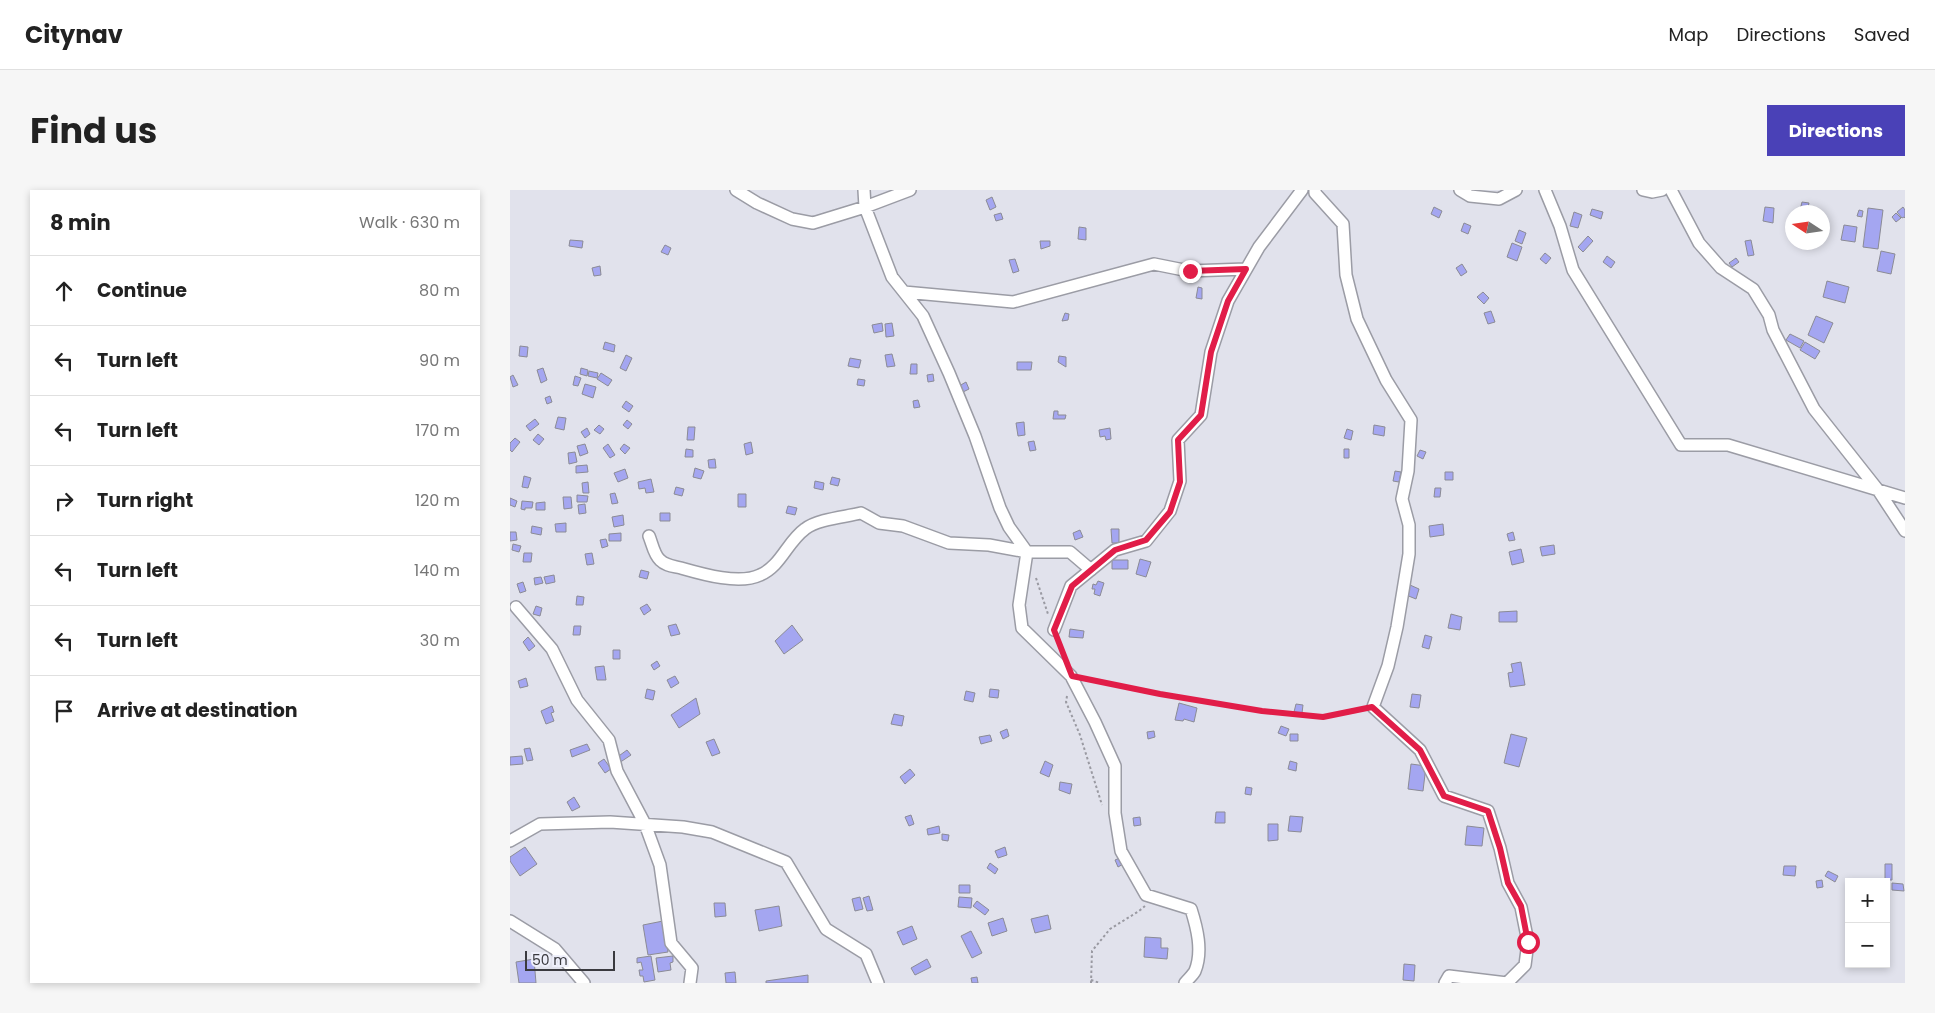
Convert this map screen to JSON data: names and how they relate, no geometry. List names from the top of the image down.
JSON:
{
  "scale_bar": "50 m",
  "north": "left",
  "page": {
    "header": "Citynav",
    "nav": ["Map", "Directions", "Saved"],
    "title": "Find us",
    "buttons": "Directions",
    "heading": ["8 min", "Walk · 630 m"],
    "list": [
      ["Continue", "80 m"],
      ["Turn left", "90 m"],
      ["Turn left", "170 m"],
      ["Turn right", "120 m"],
      ["Turn left", "140 m"],
      ["Turn left", "30 m"],
      "Arrive at destination"
    ],
    "map_buttons": ["+", "−"],
    "scale": "50 m"
  }
}
